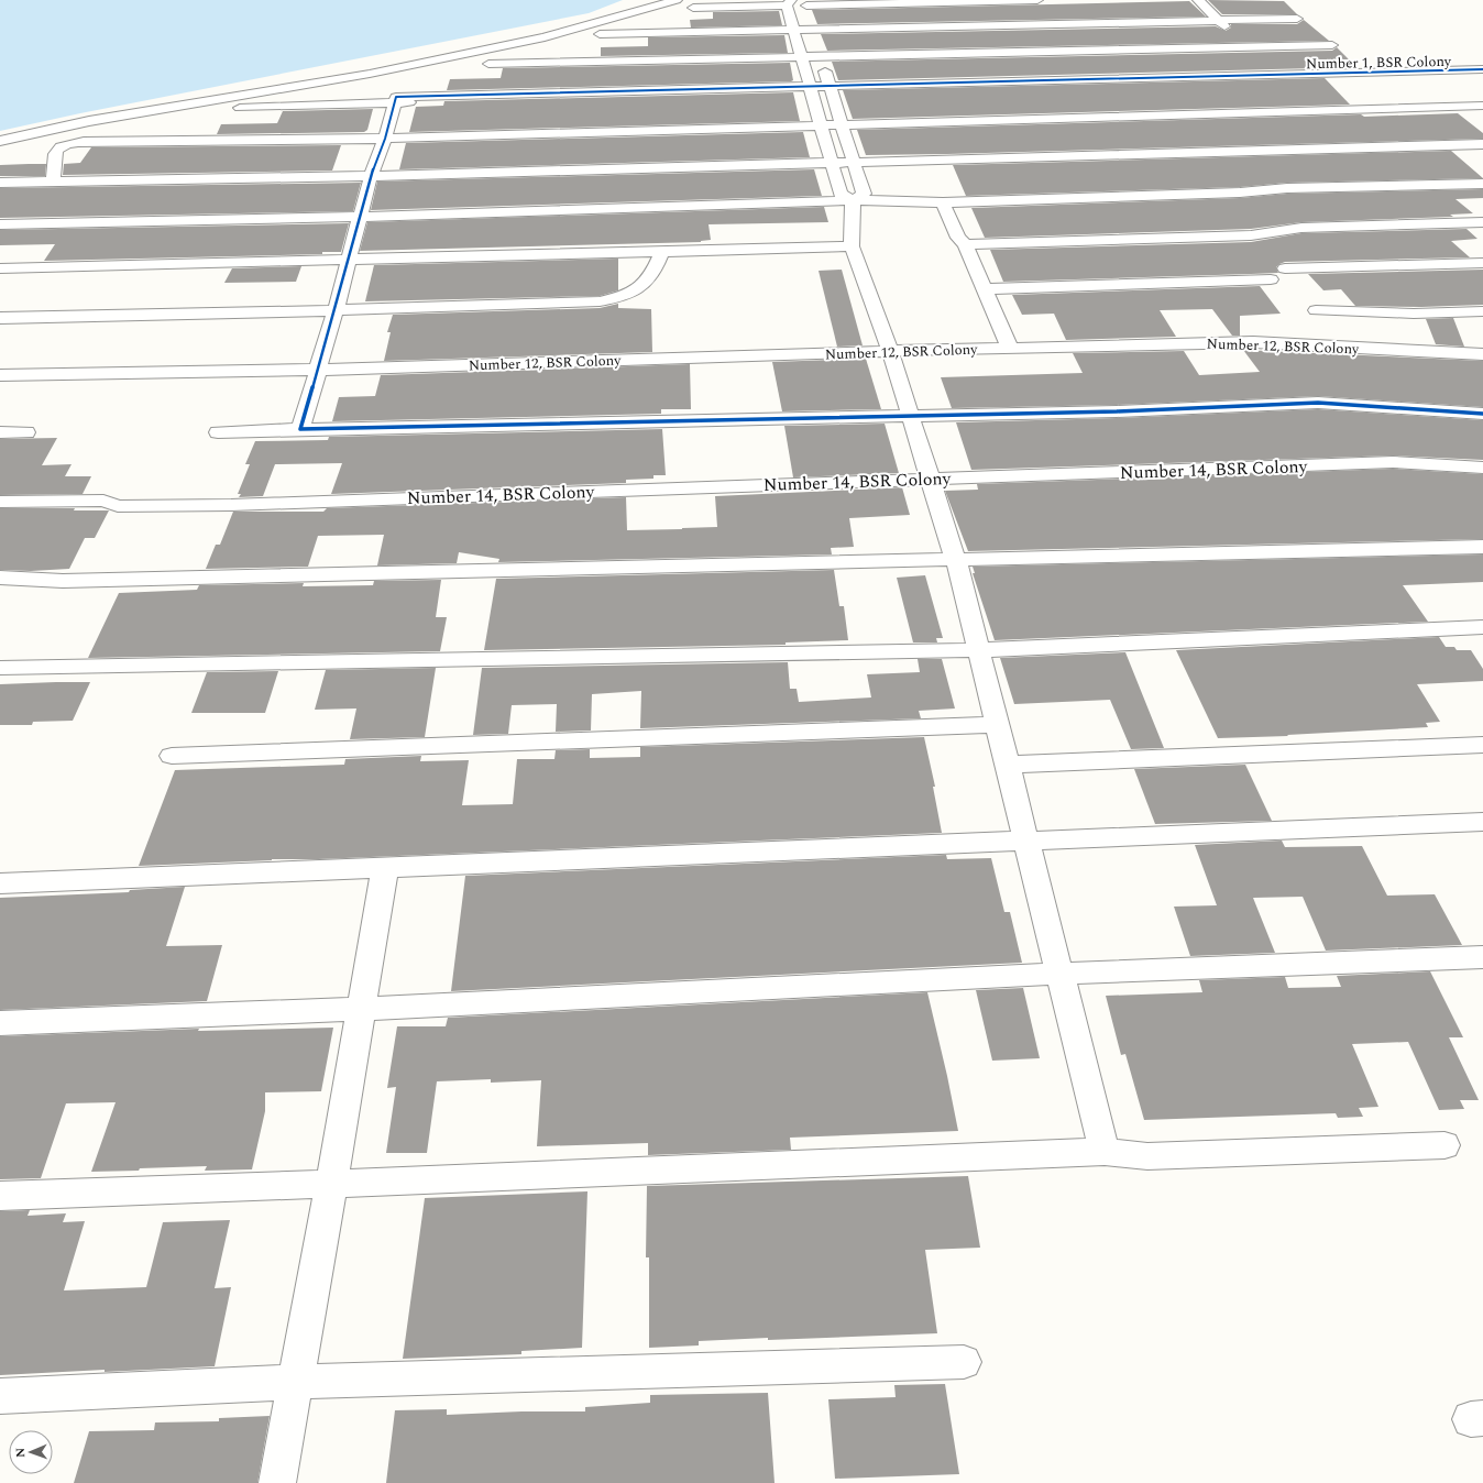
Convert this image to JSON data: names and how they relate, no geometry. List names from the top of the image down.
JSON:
{
  "streets": {
    "street": ["Number 1, BSR Colony", "Number 12, BSR Colony", "Number 14, BSR Colony"]
  },
  "north": "left"
}
